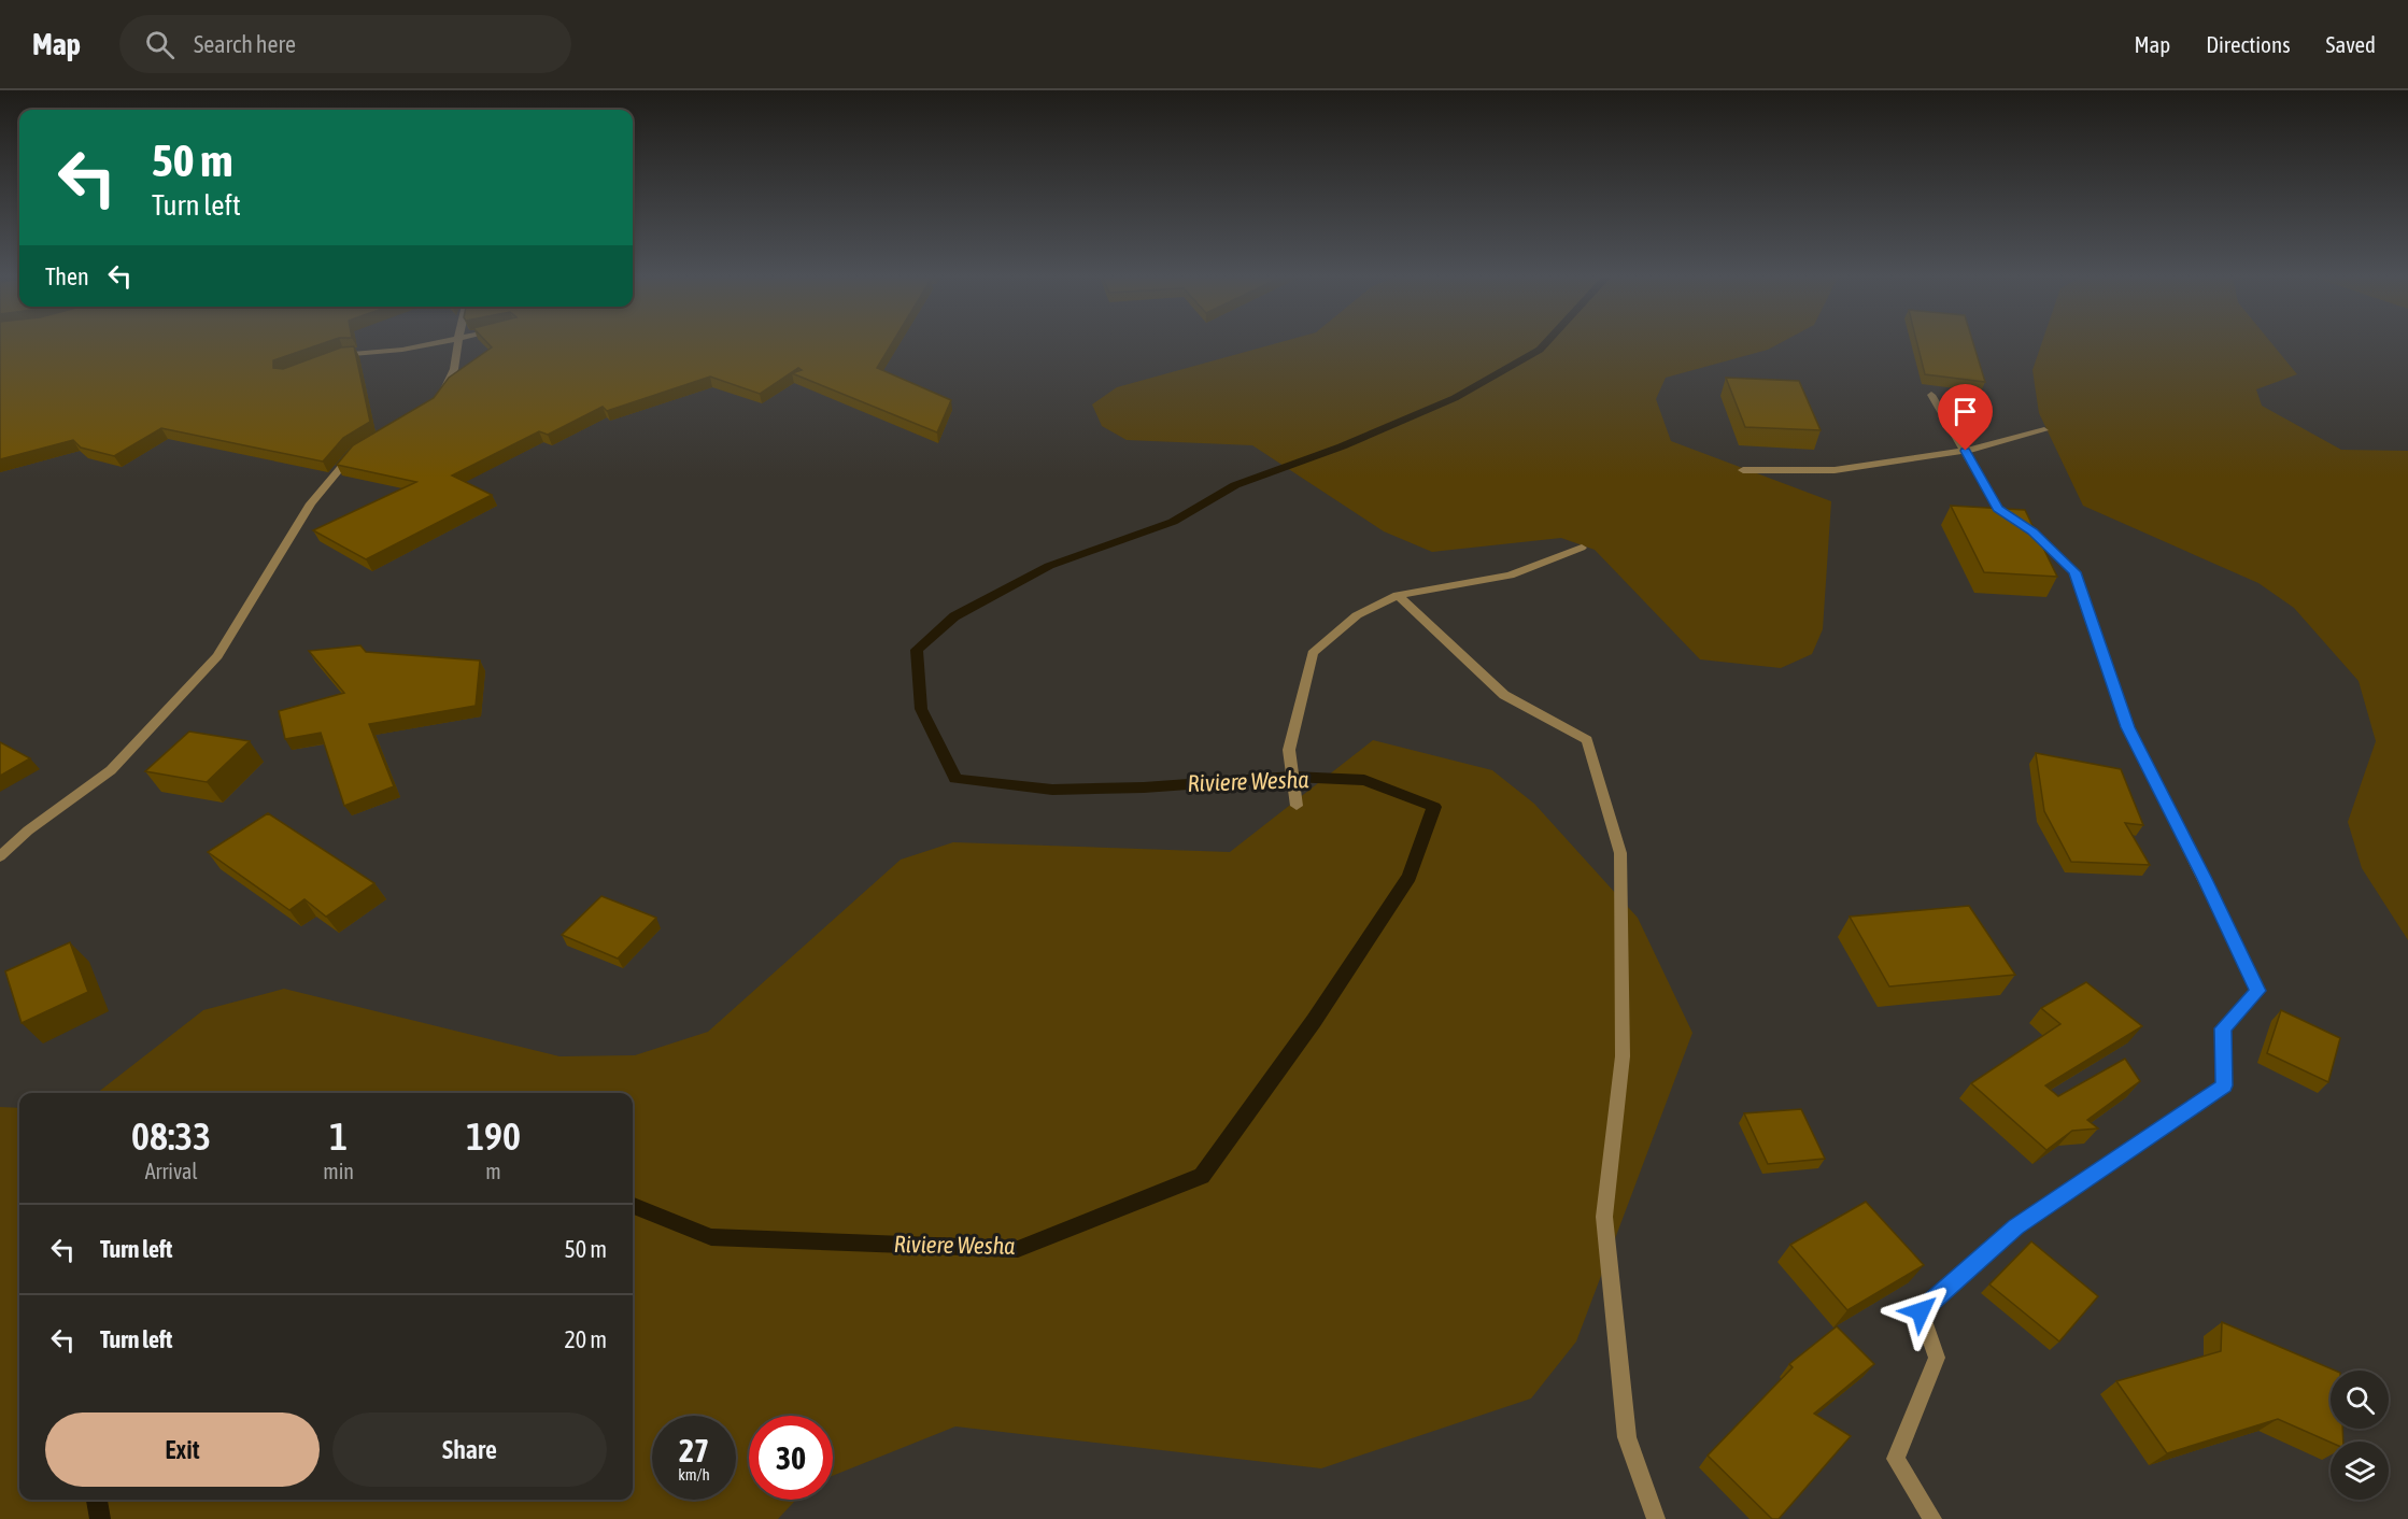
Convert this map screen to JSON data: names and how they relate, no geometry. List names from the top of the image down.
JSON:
{
  "water": ["Riviere Wesha"],
  "page": {
    "header": "Map",
    "search": "Search here",
    "nav": ["Map", "Directions", "Saved"],
    "turn": ["50 m", "Turn left"],
    "then": "Then",
    "eta": [
      "08:33",
      "Arrival",
      "1",
      "min",
      "190",
      "m"
    ],
    "list": [
      {
        "name": "Turn left",
        "value": "50 m"
      },
      {
        "name": "Turn left",
        "value": "20 m"
      }
    ],
    "buttons": ["Exit", "Share"],
    "speed": "27 km/h",
    "limit": "30"
  }
}
